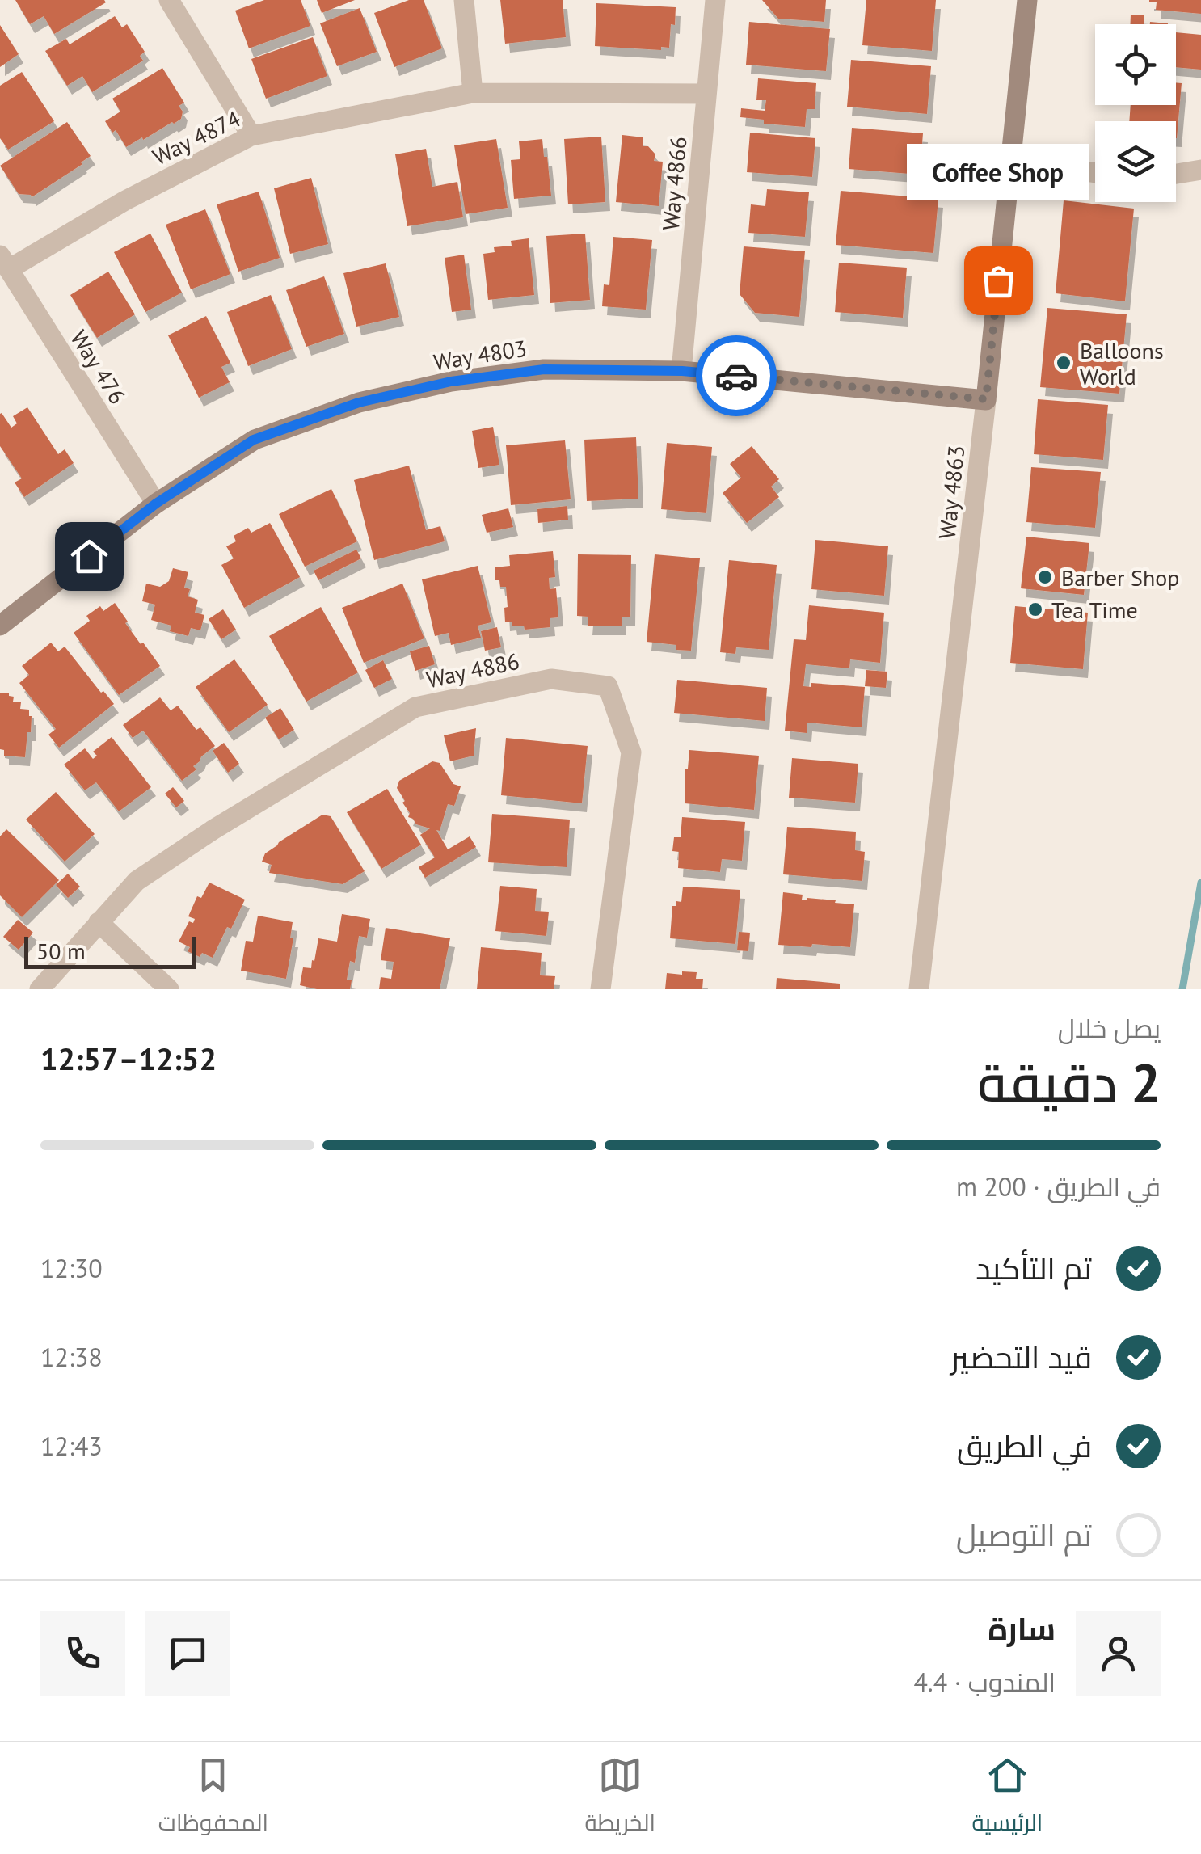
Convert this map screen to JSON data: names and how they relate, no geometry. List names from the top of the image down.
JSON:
{
  "streets": {
    "street": [
      "Way 4874",
      "Way 4866",
      "Way 4803",
      "Way 476",
      "Way 4863",
      "Way 4886"
    ]
  },
  "crossings": [
    ["Way 4874", "Way 4866"],
    ["Way 4874", "Way 476"],
    ["Way 4866", "Way 4803"],
    ["Way 4803", "Way 476"],
    ["Way 4803", "Way 4863"]
  ],
  "places": [
    "Coffee Shop",
    "Balloons World",
    "Barber Shop",
    "Tea Time"
  ],
  "scale_bar": "50 m",
  "page": {
    "bubble": "Coffee Shop",
    "scale": "50 m",
    "heading": ["2 دقيقة", "يصل خلال", "12:52–12:57"],
    "panel": ["سارة", "المندوب · 4.4"],
    "bar": "في الطريق · 200 m",
    "list": [
      ["تم التأكيد", "12:30"],
      ["قيد التحضير", "12:38"],
      ["في الطريق", "12:43"],
      "تم التوصيل"
    ],
    "tabs": ["الرئيسية", "الخريطة", "المحفوظات"]
  }
}
